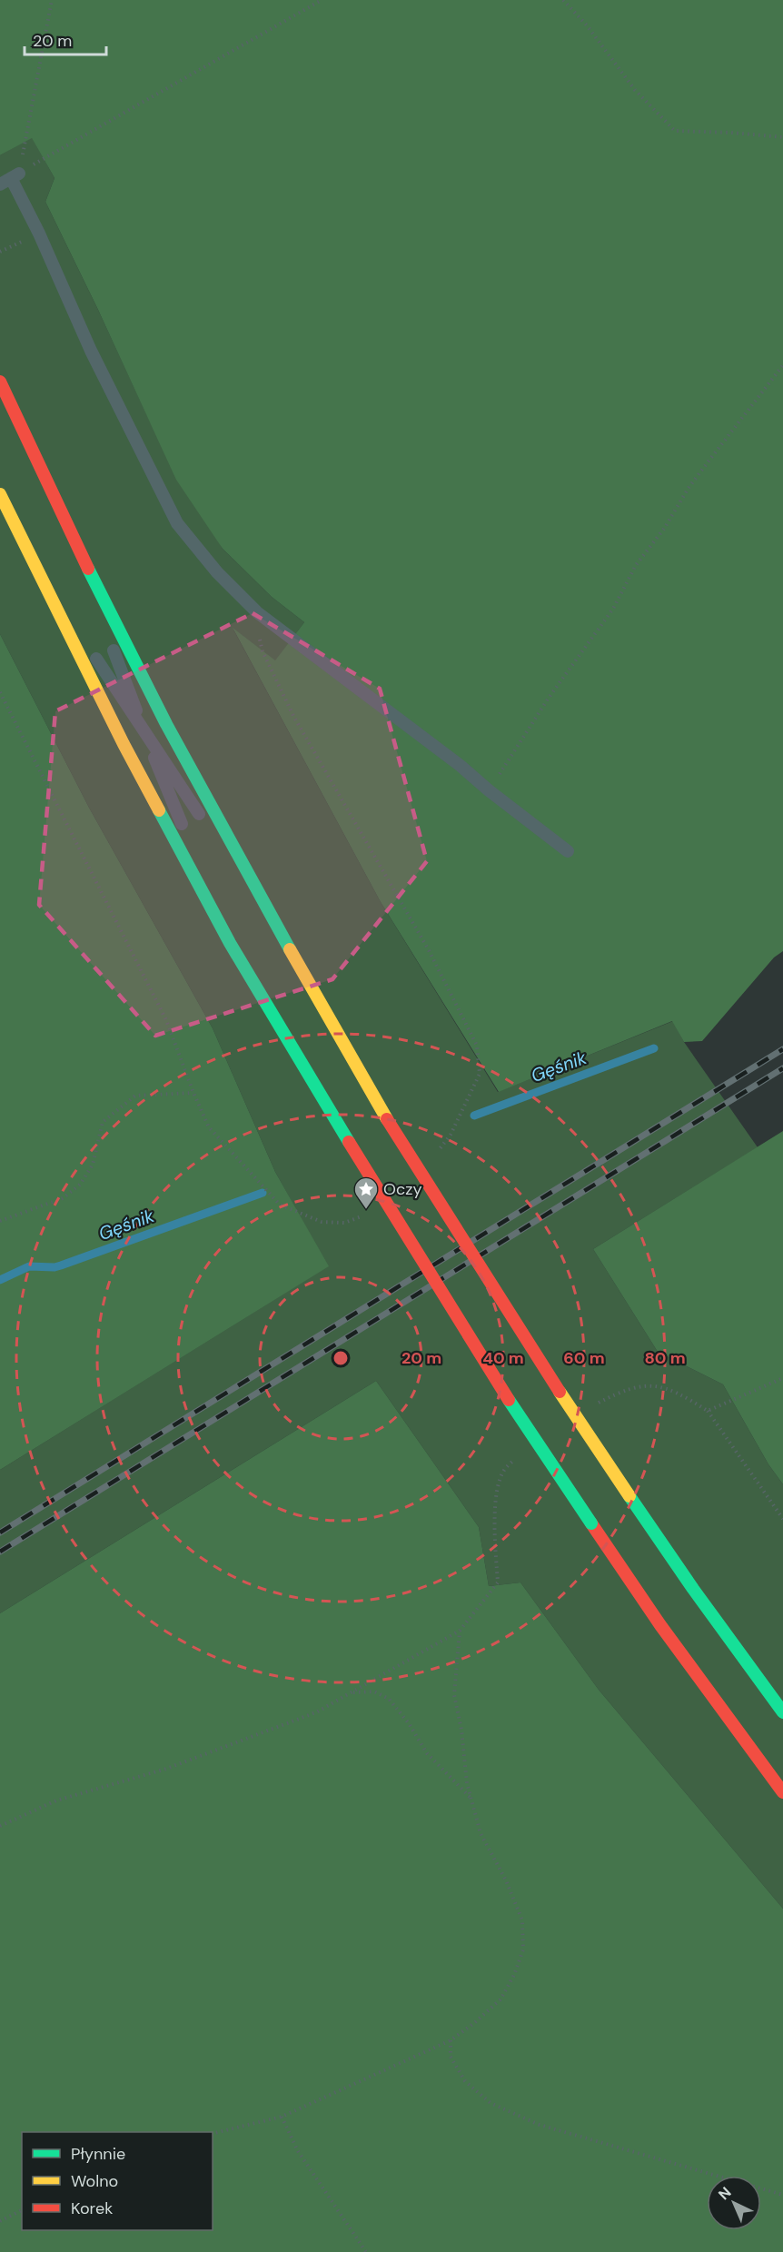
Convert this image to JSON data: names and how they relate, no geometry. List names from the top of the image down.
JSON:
{
  "water": ["Gęśnik"],
  "places": {
    "place": ["Oczy"]
  },
  "legend": ["Płynnie", "Wolno", "Korek"],
  "scale_bar": "20 m",
  "north": "top left",
  "rings": [
    "20 m",
    "40 m",
    "60 m",
    "80 m"
  ]
}
